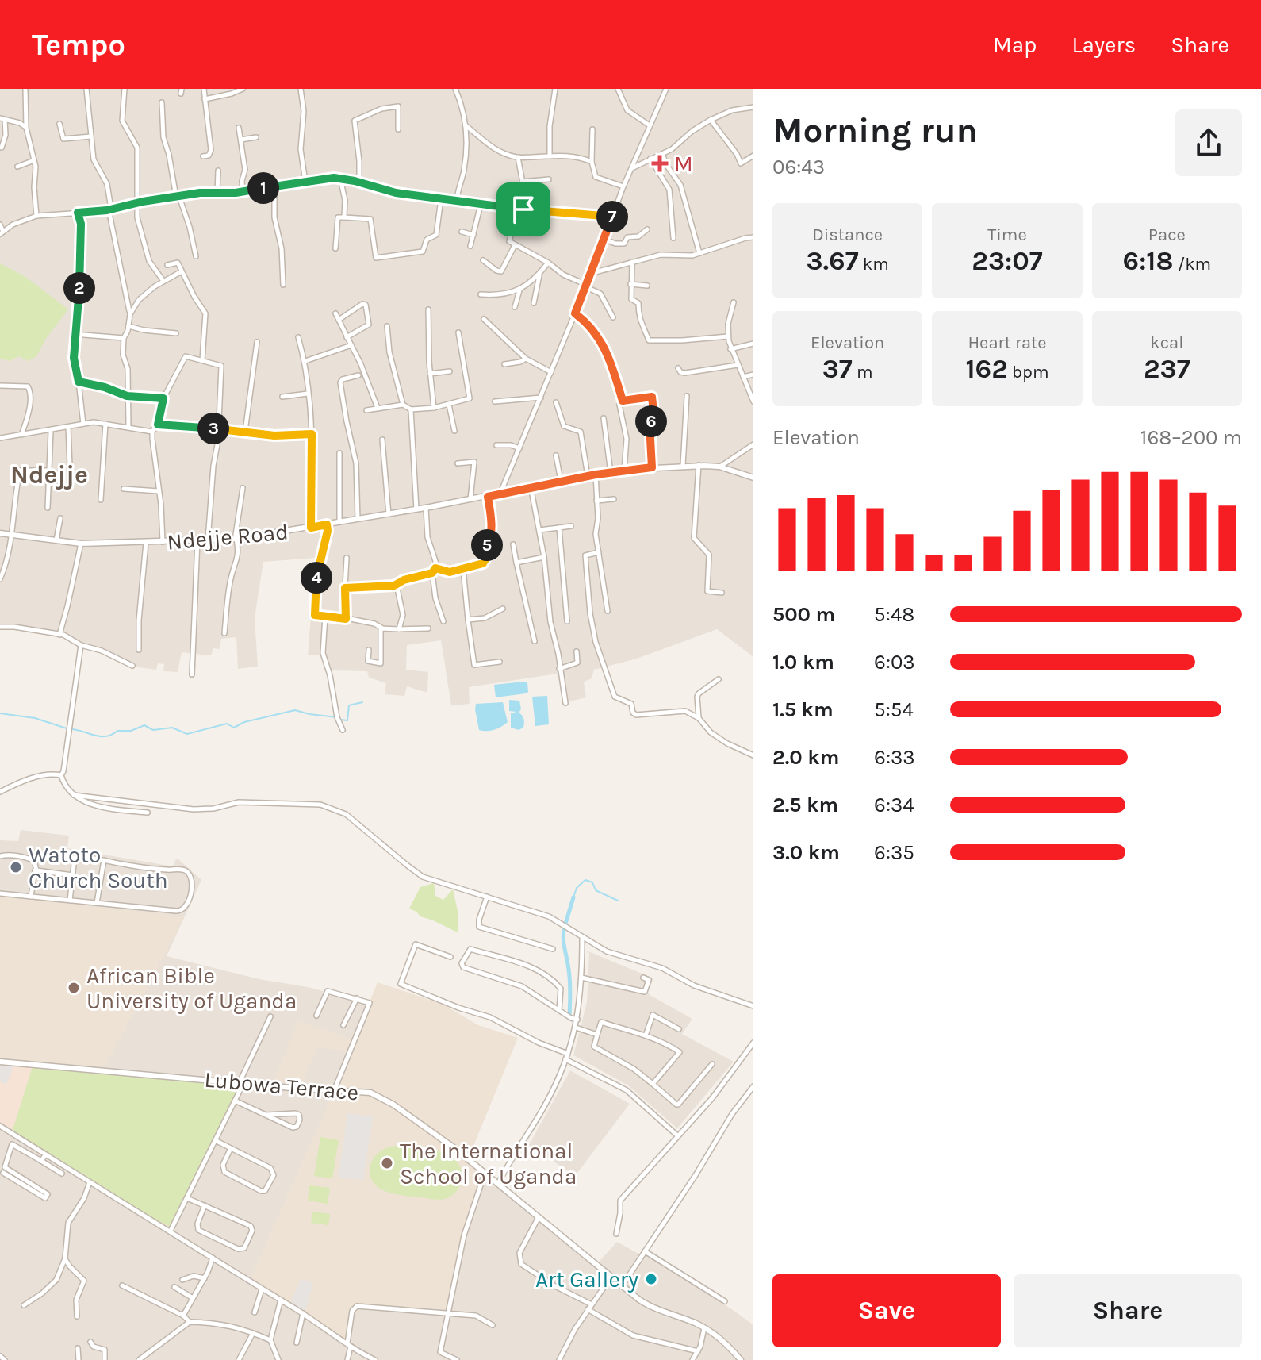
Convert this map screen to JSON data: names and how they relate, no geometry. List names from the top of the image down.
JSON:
{
  "streets": {
    "street": ["Ndejje Road", "Lubowa Terrace"]
  },
  "districts": ["Ndejje"],
  "places": {
    "health": ["M"],
    "other": [
      "Watoto Church South",
      "African Bible University of Uganda",
      "The International School of Uganda",
      "Art Gallery"
    ]
  },
  "page": {
    "header": "Tempo",
    "nav": ["Map", "Layers", "Share"],
    "heading": ["Morning run", "06:43"],
    "pins": [
      "1",
      "7",
      "2",
      "6",
      "3",
      "5",
      "4"
    ],
    "stats": [
      ["Distance", "3.67 km"],
      ["Time", "23:07"],
      ["Pace", "6:18 /km"],
      ["Elevation", "37 m"],
      ["Heart rate", "162 bpm"],
      ["kcal", "237"]
    ],
    "chart": ["Elevation", "168–200 m"],
    "list": [
      {
        "name": "500 m",
        "note": "5:48"
      },
      {
        "name": "1.0 km",
        "note": "6:03"
      },
      {
        "name": "1.5 km",
        "note": "5:54"
      },
      {
        "name": "2.0 km",
        "note": "6:33"
      },
      {
        "name": "2.5 km",
        "note": "6:34"
      },
      {
        "name": "3.0 km",
        "note": "6:35"
      }
    ],
    "buttons": ["Save", "Share"]
  }
}
